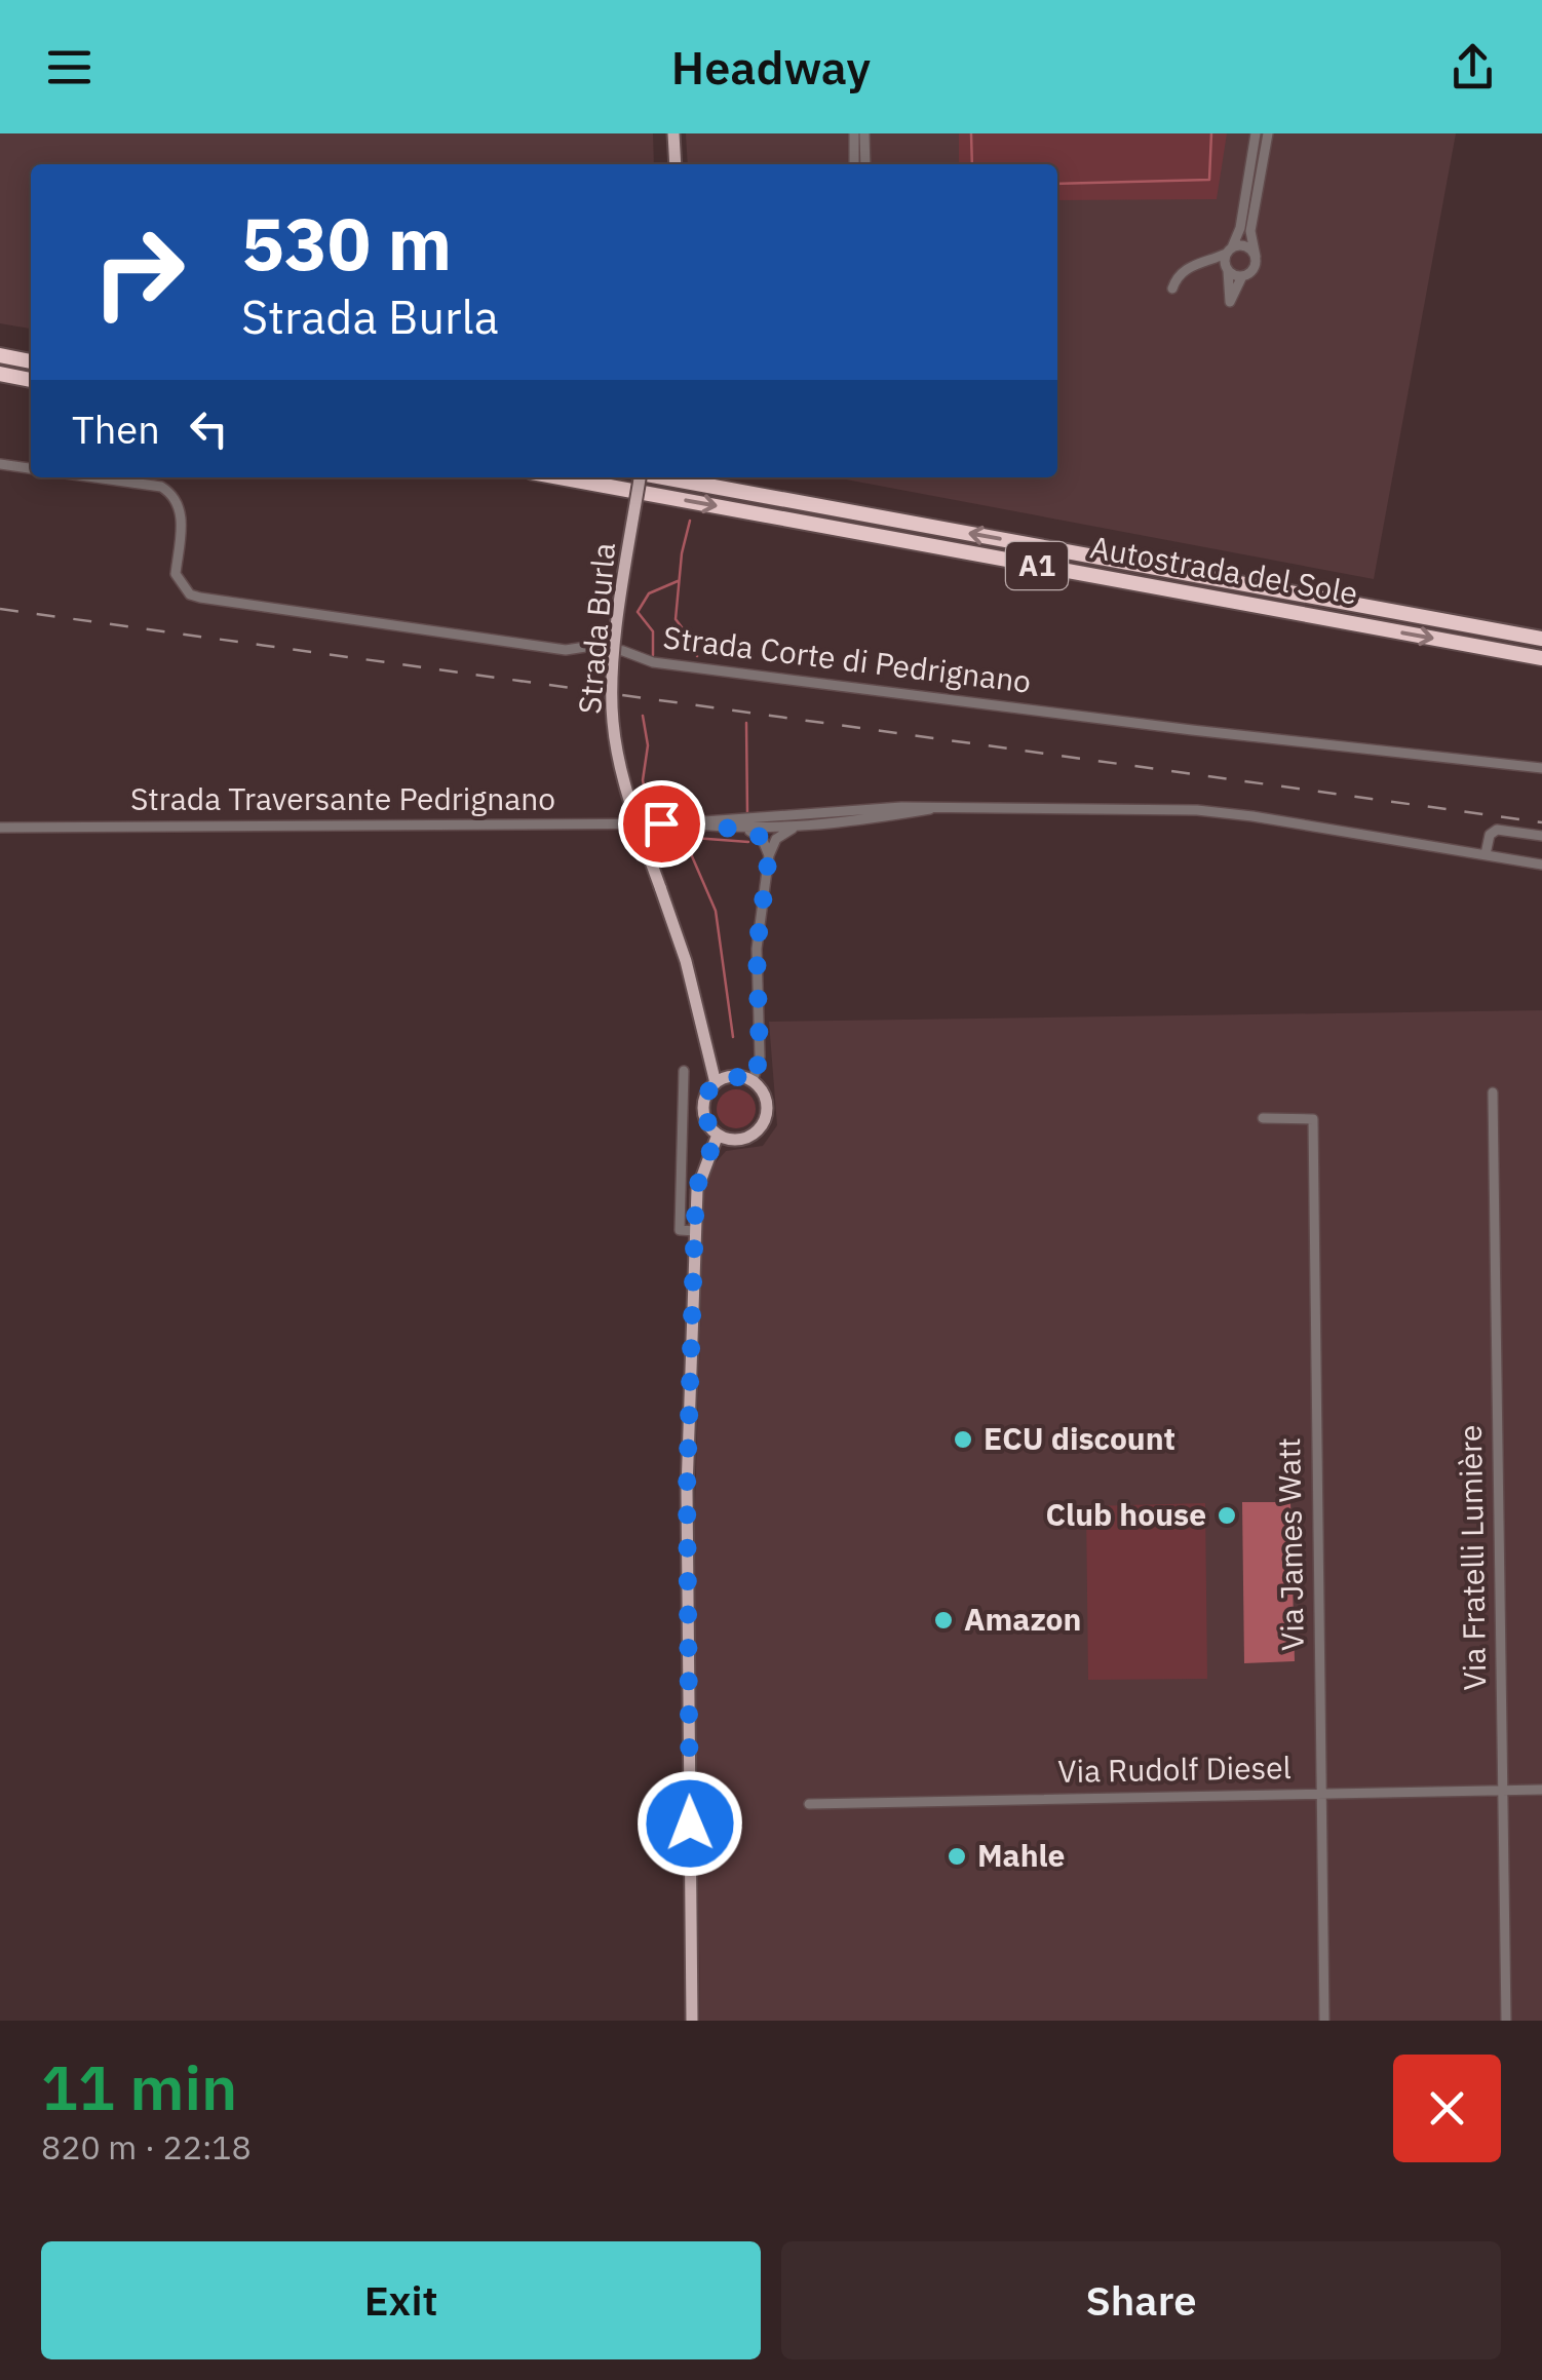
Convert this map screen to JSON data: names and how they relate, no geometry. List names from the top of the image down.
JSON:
{
  "streets": {
    "highway": ["A1", "Autostrada del Sole"],
    "main road": ["Strada Burla"],
    "street": [
      "Strada Corte di Pedrignano",
      "Strada Traversante Pedrignano",
      "Via James Watt",
      "Via Fratelli Lumière",
      "Via Rudolf Diesel"
    ]
  },
  "crossings": [
    ["Via James Watt", "Via Rudolf Diesel"],
    ["Via Fratelli Lumière", "Via Rudolf Diesel"]
  ],
  "places": [
    "ECU discount",
    "Club house",
    "Amazon",
    "Mahle"
  ],
  "page": {
    "header": "Headway",
    "turn": ["530 m", "Strada Burla"],
    "then": "Then",
    "heading": ["11 min", "820 m · 22:18"],
    "buttons": ["Exit", "Share"]
  }
}
